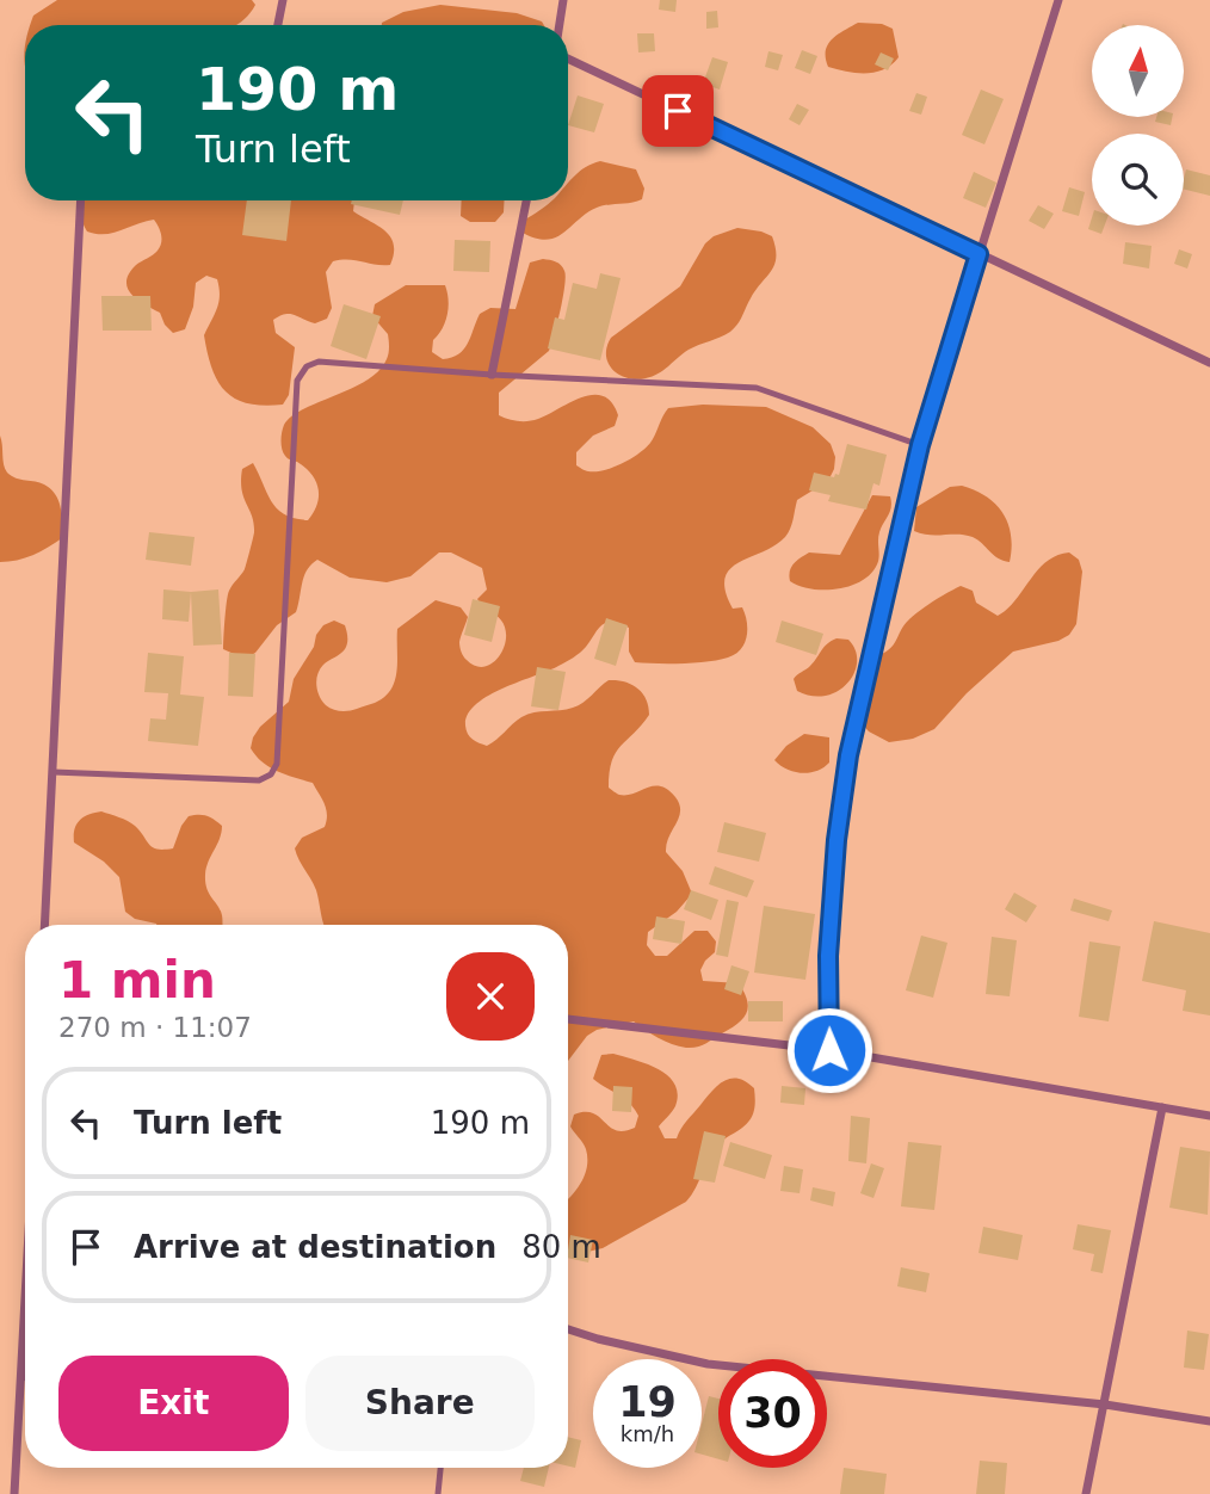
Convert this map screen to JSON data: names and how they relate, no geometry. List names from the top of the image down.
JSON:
{
  "north": "top",
  "page": {
    "turn": ["190 m", "Turn left"],
    "heading": ["1 min", "270 m · 11:07"],
    "list": [
      {
        "name": "Turn left",
        "value": "190 m"
      },
      {
        "name": "Arrive at destination",
        "value": "80 m"
      }
    ],
    "buttons": ["Exit", "Share"],
    "speed": "19 km/h",
    "limit": "30"
  }
}
